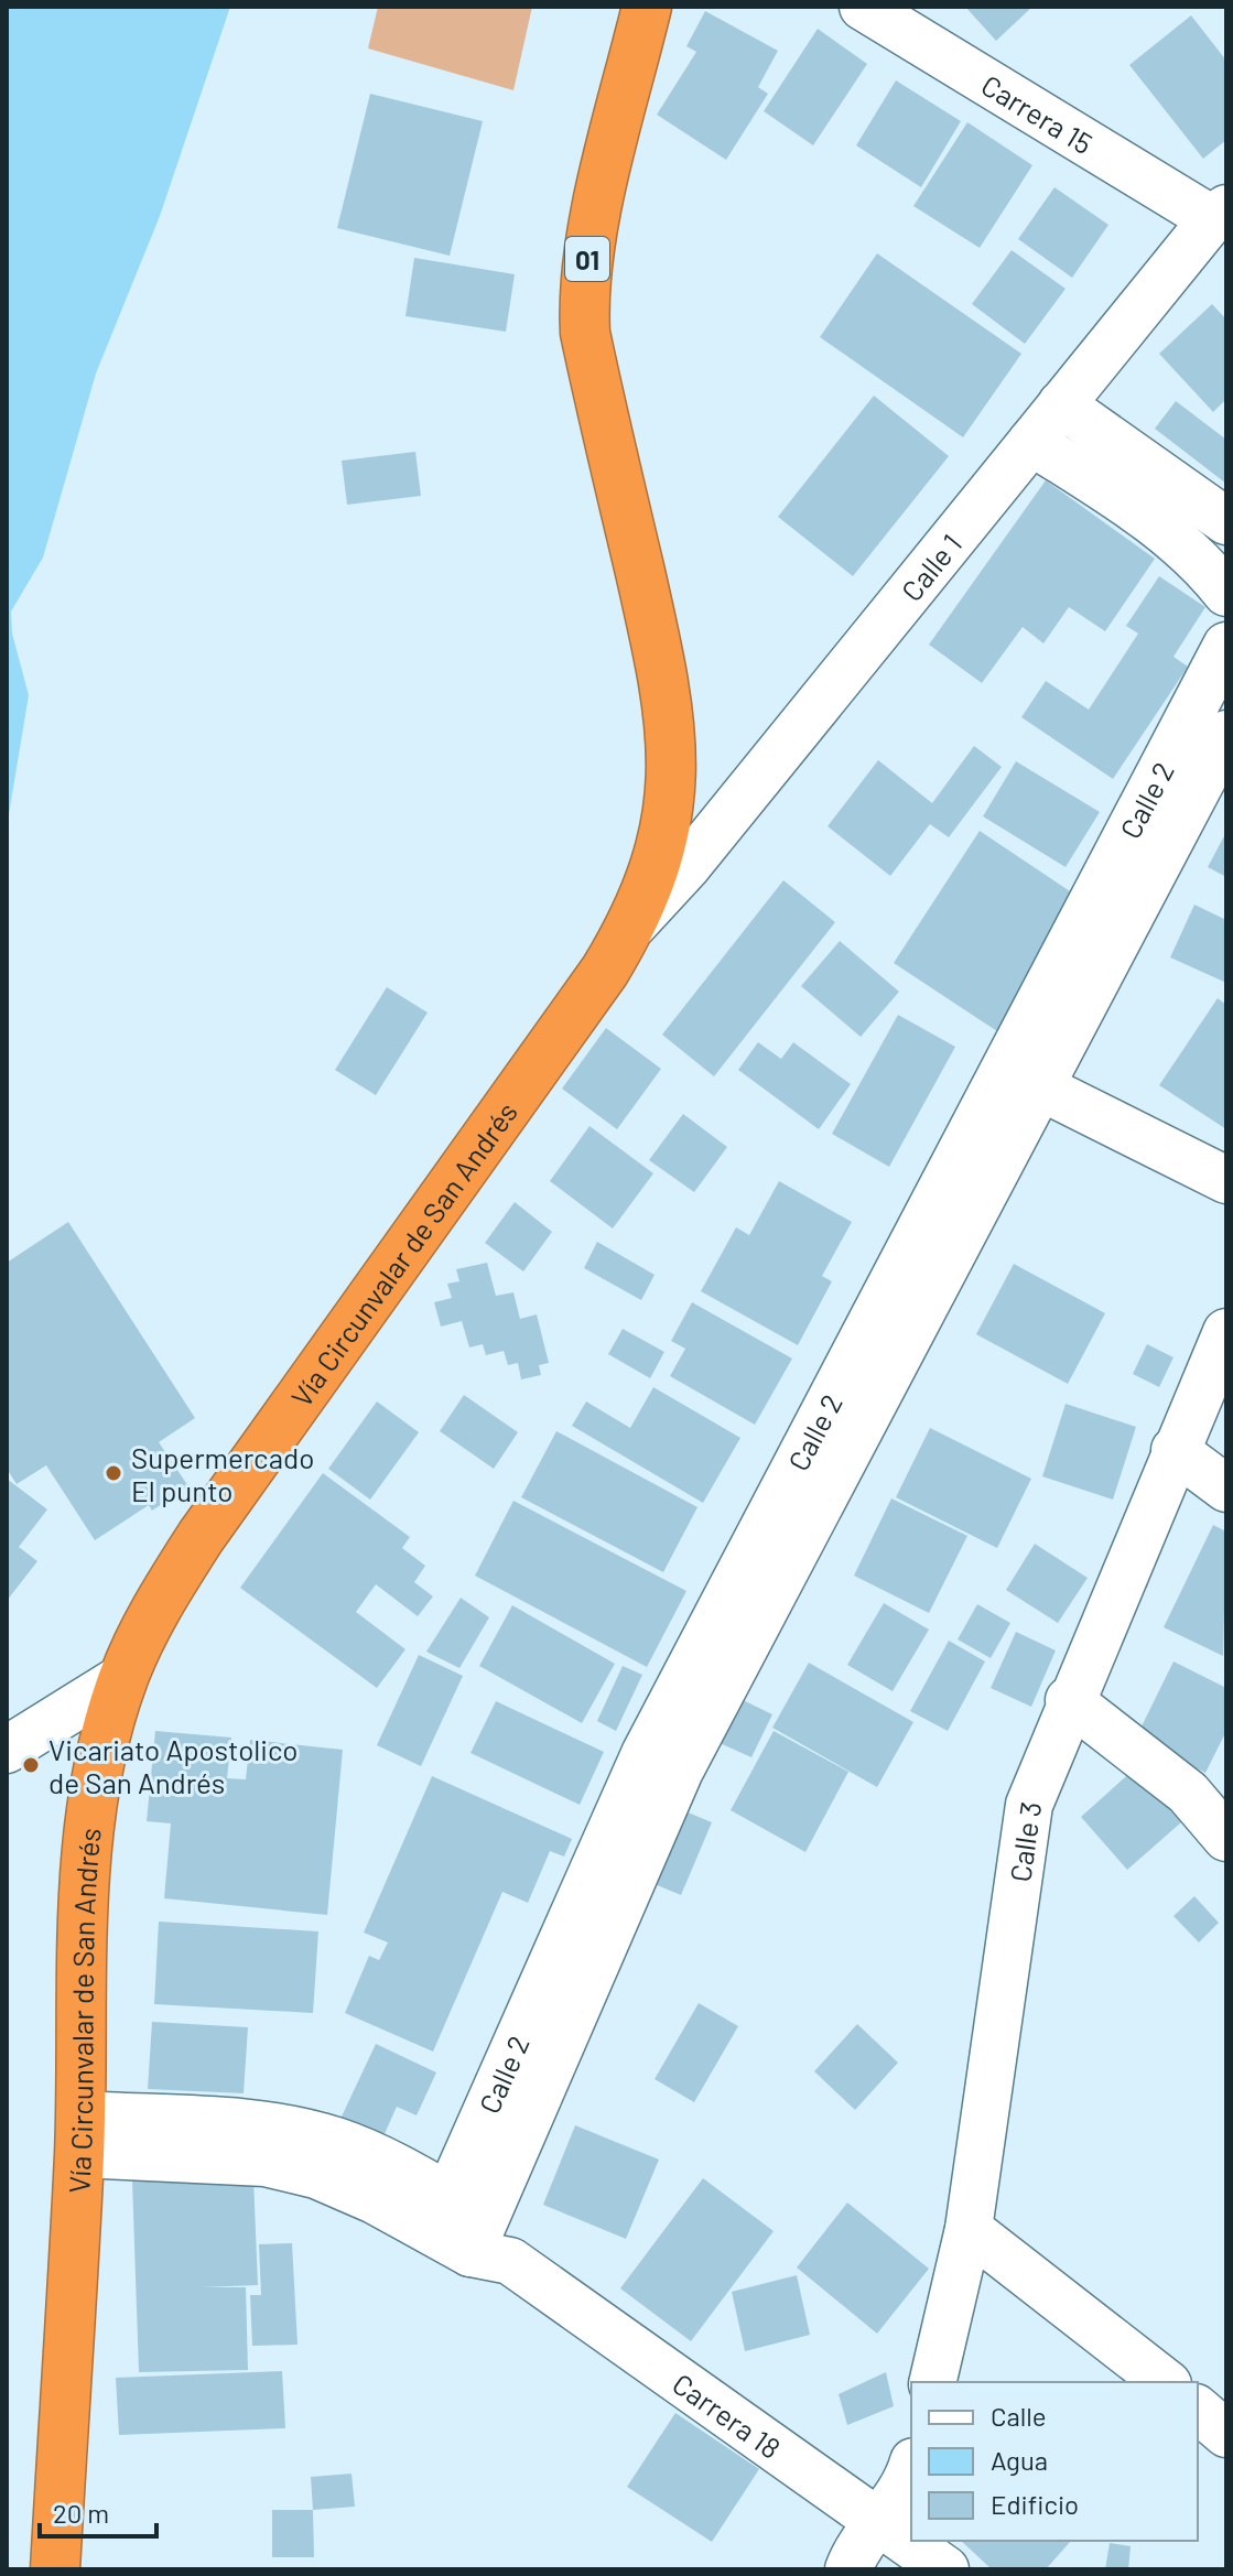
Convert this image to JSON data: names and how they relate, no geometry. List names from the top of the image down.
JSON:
{
  "streets": {
    "highway": ["01", "Vía Circunvalar de San Andrés"],
    "street": [
      "Carrera 15",
      "Calle 1",
      "Calle 2",
      "Calle 3",
      "Carrera 18"
    ]
  },
  "crossings": [
    ["Carrera 15", "Calle 1"],
    ["Calle 1", "Vía Circunvalar de San Andrés"],
    ["Calle 2", "Carrera 18"],
    ["Vía Circunvalar de San Andrés", "Carrera 18"]
  ],
  "places": ["Supermercado El punto", "Vicariato Apostolico de San Andrés"],
  "legend": ["Calle", "Agua", "Edificio"],
  "scale_bar": "20 m"
}
